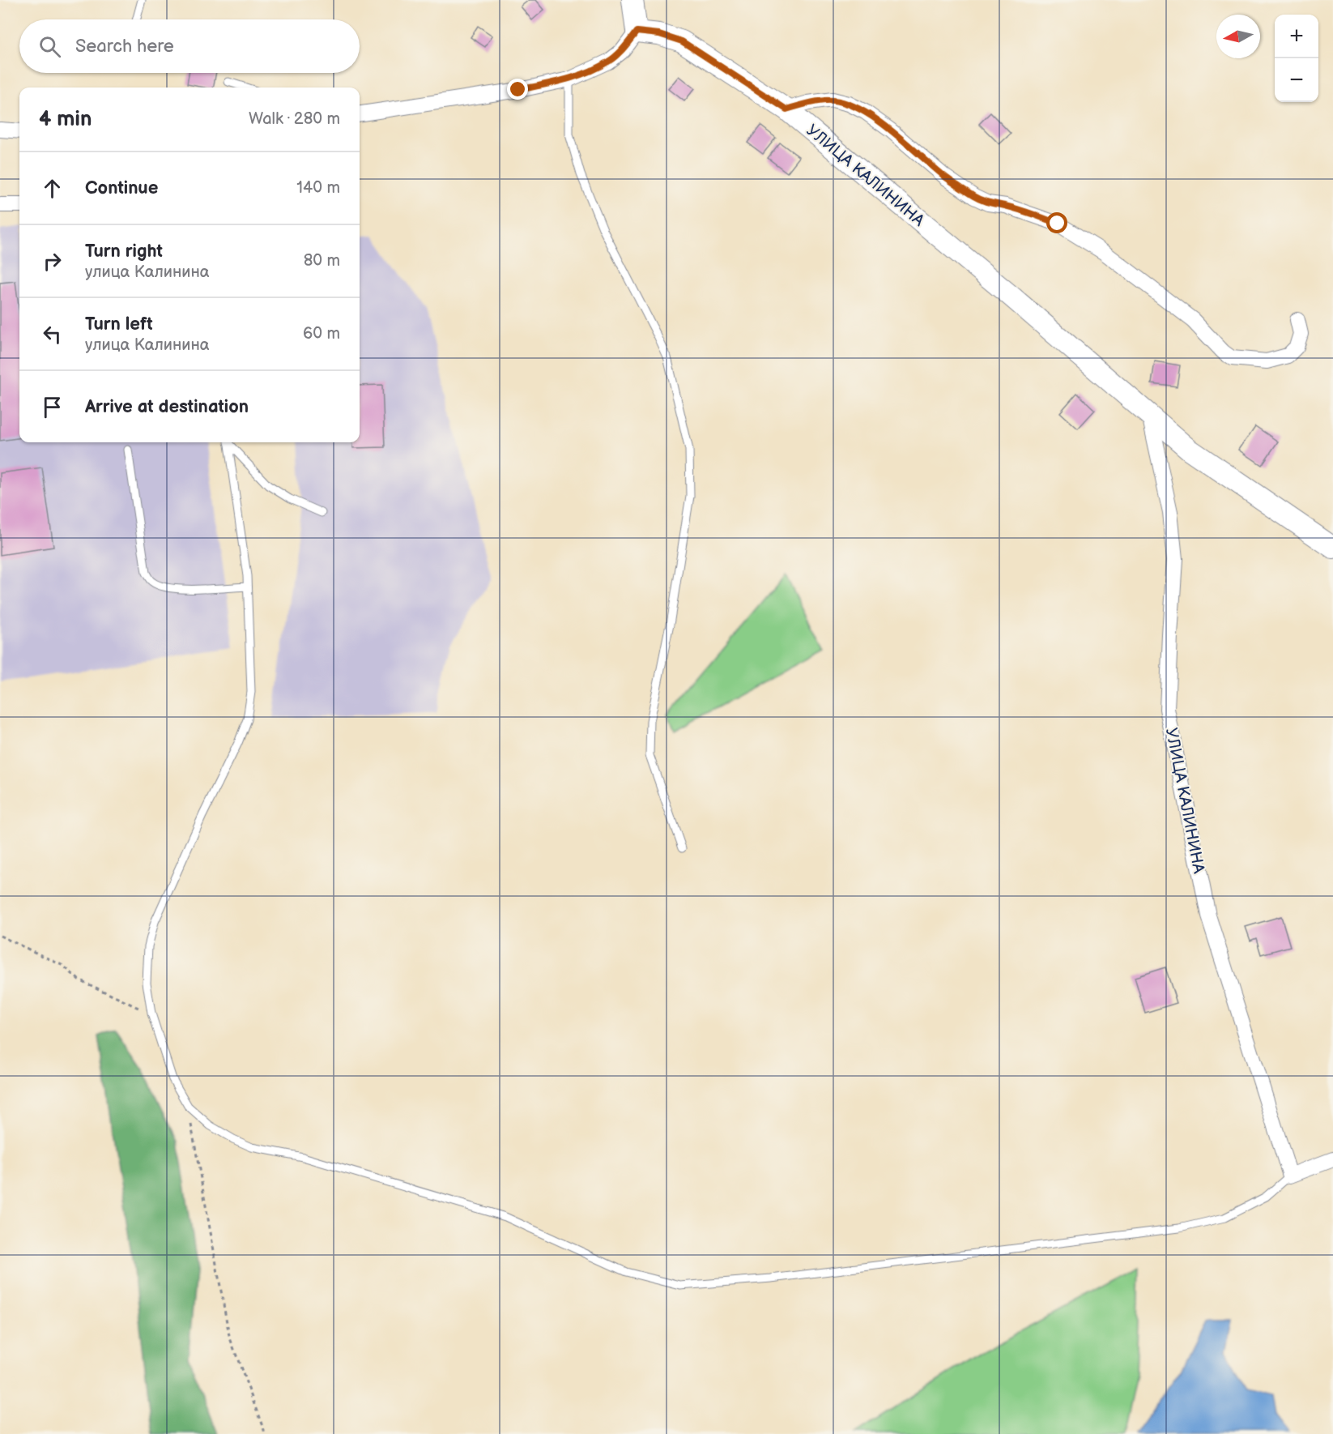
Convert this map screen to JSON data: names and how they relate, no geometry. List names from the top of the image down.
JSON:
{
  "streets": {
    "street": ["УЛИЦА КАЛИНИНА"]
  },
  "north": "left",
  "page": {
    "map_buttons": ["+", "−"],
    "search": "Search here",
    "heading": ["4 min", "Walk · 280 m"],
    "list": [
      ["Continue", "140 m"],
      ["Turn right", "улица Калинина", "80 m"],
      ["Turn left", "улица Калинина", "60 m"],
      "Arrive at destination"
    ]
  }
}
